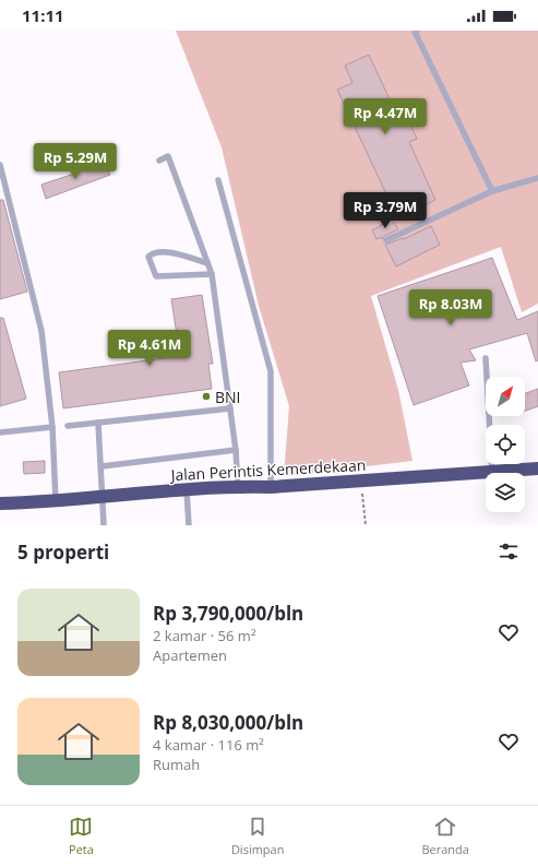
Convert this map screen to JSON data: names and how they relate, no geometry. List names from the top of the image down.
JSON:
{
  "streets": {
    "highway": ["Jalan Perintis Kemerdekaan"]
  },
  "places": ["BNI"],
  "north": "top right",
  "page": {
    "status": "11:11",
    "price": [
      "Rp 4.47M",
      "Rp 5.29M",
      "Rp 3.79M",
      "Rp 8.03M",
      "Rp 4.61M"
    ],
    "heading": "5 properti",
    "list": [
      {
        "name": "Rp 3,790,000/bln",
        "note": "2 kamar · 56 m² · Apartemen"
      },
      {
        "name": "Rp 8,030,000/bln",
        "note": "4 kamar · 116 m² · Rumah"
      }
    ],
    "tabs": ["Peta", "Disimpan", "Beranda"]
  }
}
